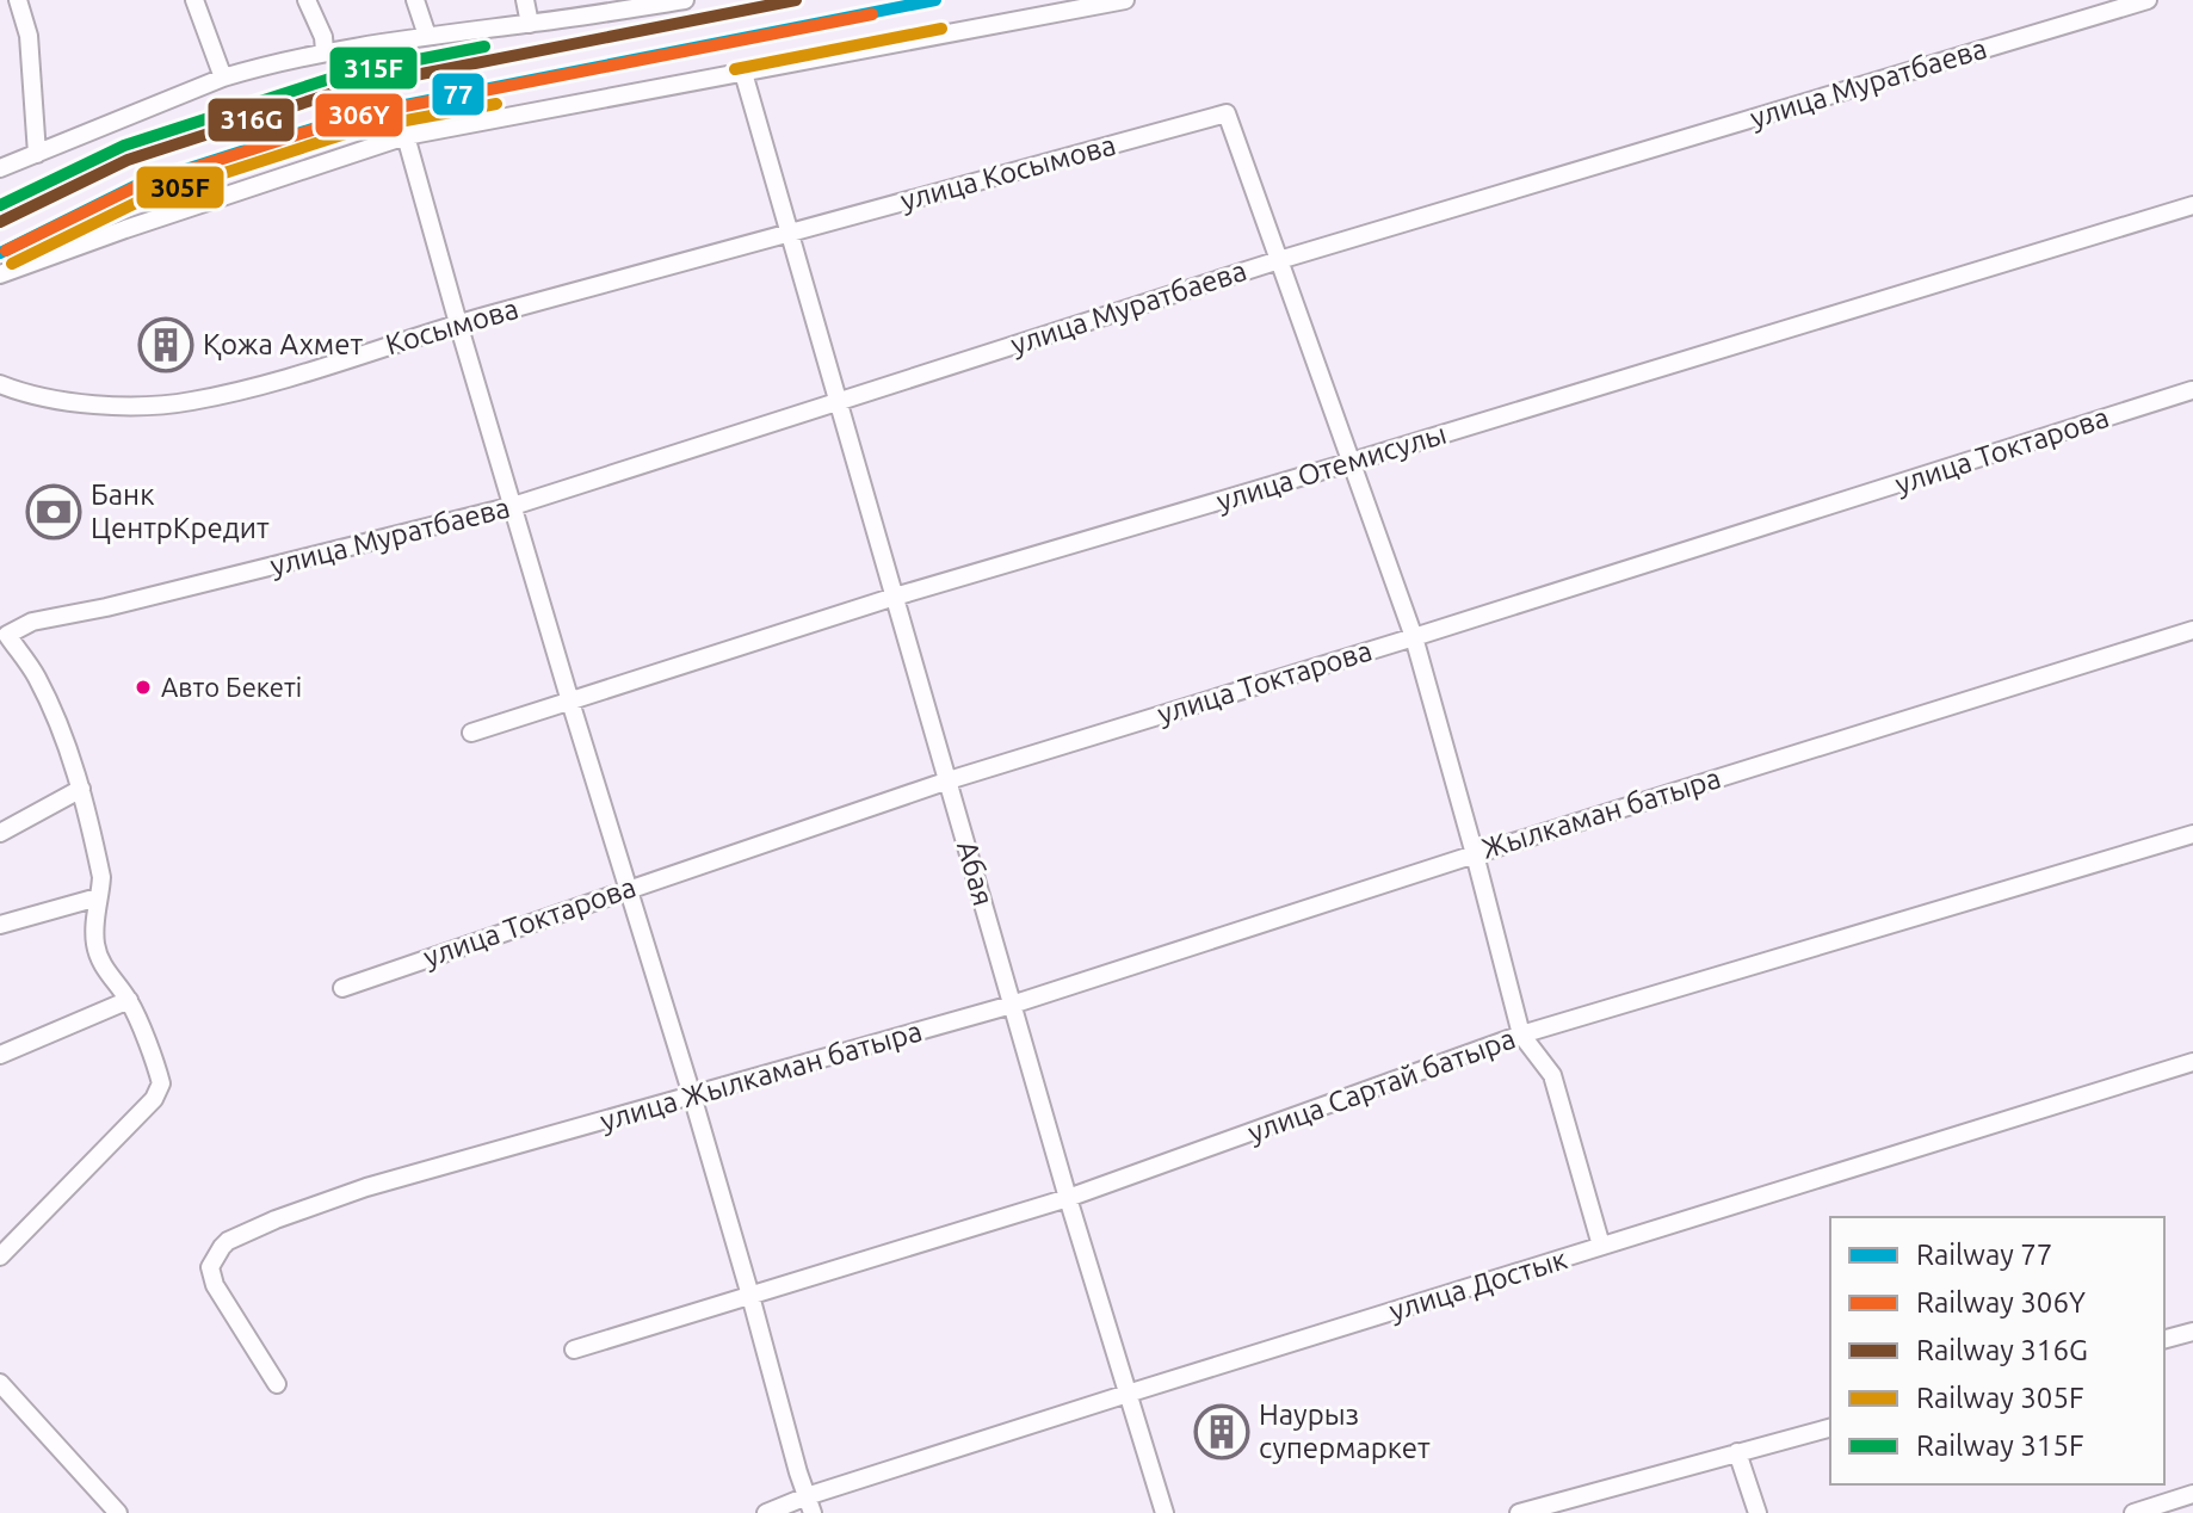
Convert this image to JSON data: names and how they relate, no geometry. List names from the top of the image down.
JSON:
{
  "streets": {
    "street": [
      "улица Муратбаева",
      "улица Косымова",
      "Косымова",
      "улица Токтарова",
      "улица Отемисулы",
      "Жылкаман батыра",
      "Абая",
      "улица Жылкаман батыра",
      "улица Сартай батыра",
      "улица Достык"
    ]
  },
  "crossings": [
    ["улица Муратбаева", "улица Косымова"],
    ["улица Муратбаева", "Абая"],
    ["улица Косымова", "Косымова"],
    ["улица Косымова", "Абая"],
    ["Косымова", "Абая"],
    ["улица Токтарова", "Абая"],
    ["улица Отемисулы", "Абая"],
    ["Жылкаман батыра", "Абая"],
    ["Жылкаман батыра", "улица Жылкаман батыра"],
    ["Абая", "улица Жылкаман батыра"],
    ["Абая", "улица Сартай батыра"],
    ["Абая", "улица Достык"]
  ],
  "places": {
    "building": ["Қожа Ахмет", "Наурыз супермаркет"],
    "bank": ["Банк ЦентрКредит"],
    "other": ["Авто Бекетi"]
  },
  "lines": [
    "rail line 77",
    "rail line 316G",
    "rail line 306Y",
    "rail line 305F",
    "rail line 315F"
  ],
  "legend": [
    "Railway 77",
    "Railway 306Y",
    "Railway 316G",
    "Railway 305F",
    "Railway 315F"
  ]
}
